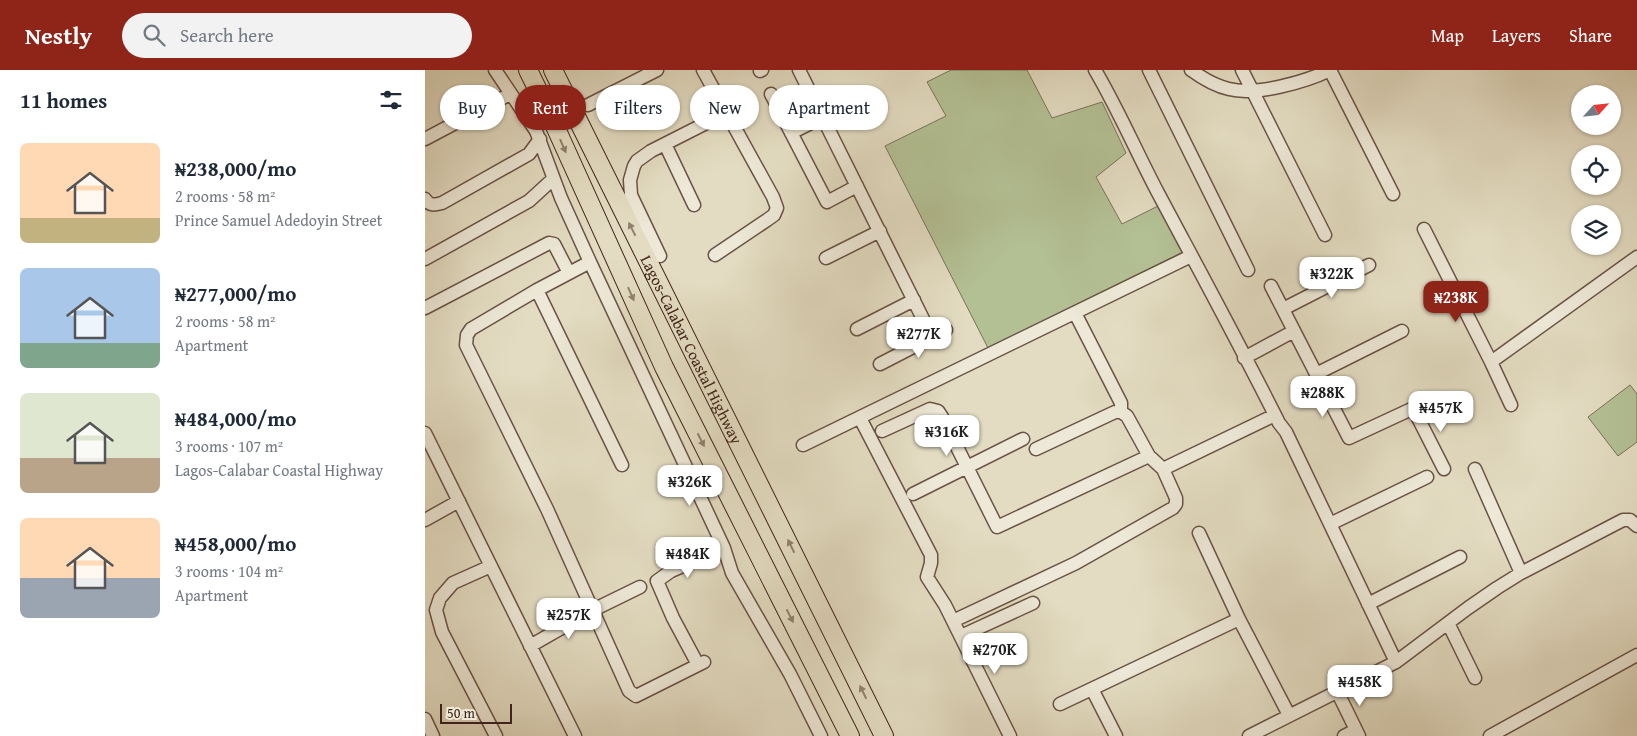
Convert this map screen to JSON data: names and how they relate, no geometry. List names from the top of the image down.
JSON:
{
  "streets": {
    "highway": ["Lagos-Calabar Coastal Highway"]
  },
  "scale_bar": "50 m",
  "north": "top right",
  "page": {
    "header": "Nestly",
    "search": "Search here",
    "nav": ["Map", "Layers", "Share"],
    "heading": "11 homes",
    "chip": [
      "Buy",
      "Rent",
      "Filters",
      "New",
      "Apartment"
    ],
    "list": [
      {
        "name": "₦238,000/mo",
        "note": "2 rooms · 58 m² · Prince Samuel Adedoyin Street"
      },
      {
        "name": "₦277,000/mo",
        "note": "2 rooms · 58 m² · Apartment"
      },
      {
        "name": "₦484,000/mo",
        "note": "3 rooms · 107 m² · Lagos-Calabar Coastal Highway"
      },
      {
        "name": "₦458,000/mo",
        "note": "3 rooms · 104 m² · Apartment"
      }
    ],
    "price": [
      "₦322K",
      "₦238K",
      "₦277K",
      "₦288K",
      "₦457K",
      "₦316K",
      "₦326K",
      "₦484K",
      "₦257K",
      "₦270K",
      "₦458K"
    ],
    "scale": "50 m"
  }
}
